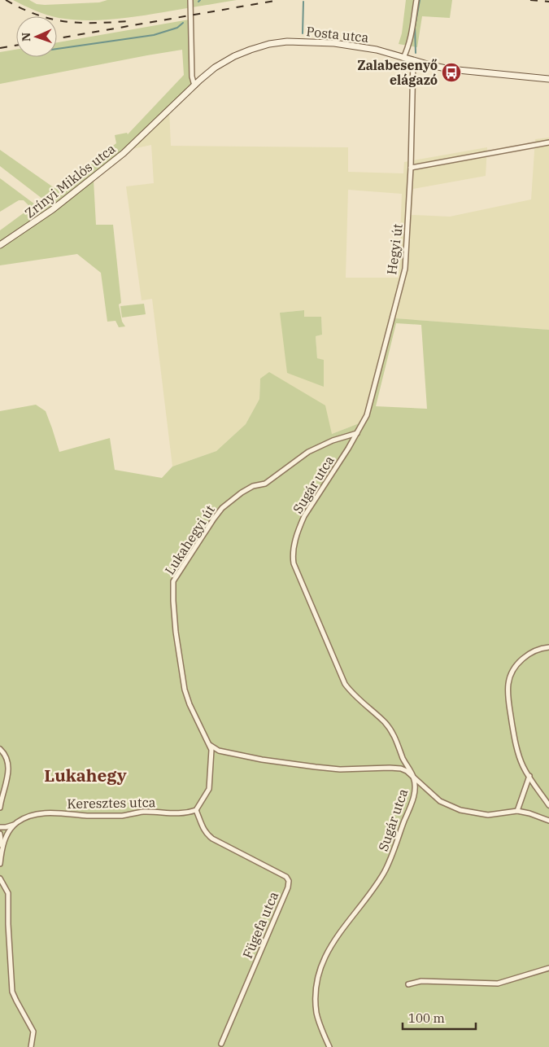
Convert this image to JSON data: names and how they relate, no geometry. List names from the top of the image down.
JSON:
{
  "streets": {
    "main road": ["Posta utca", "Zrínyi Miklós utca"],
    "street": [
      "Hegyi út",
      "Sugár utca",
      "Lukahegyi út",
      "Keresztes utca",
      "Fügefa utca"
    ]
  },
  "crossings": [
    ["Posta utca", "Zrínyi Miklós utca"],
    ["Posta utca", "Hegyi út"],
    ["Hegyi út", "Sugár utca"],
    ["Hegyi út", "Lukahegyi út"],
    ["Sugár utca", "Lukahegyi út"],
    ["Keresztes utca", "Fügefa utca"]
  ],
  "districts": ["Lukahegy"],
  "places": {
    "bus stop": ["Zalabesenyő elágazó"]
  },
  "scale_bar": "100 m",
  "north": "left"
}
